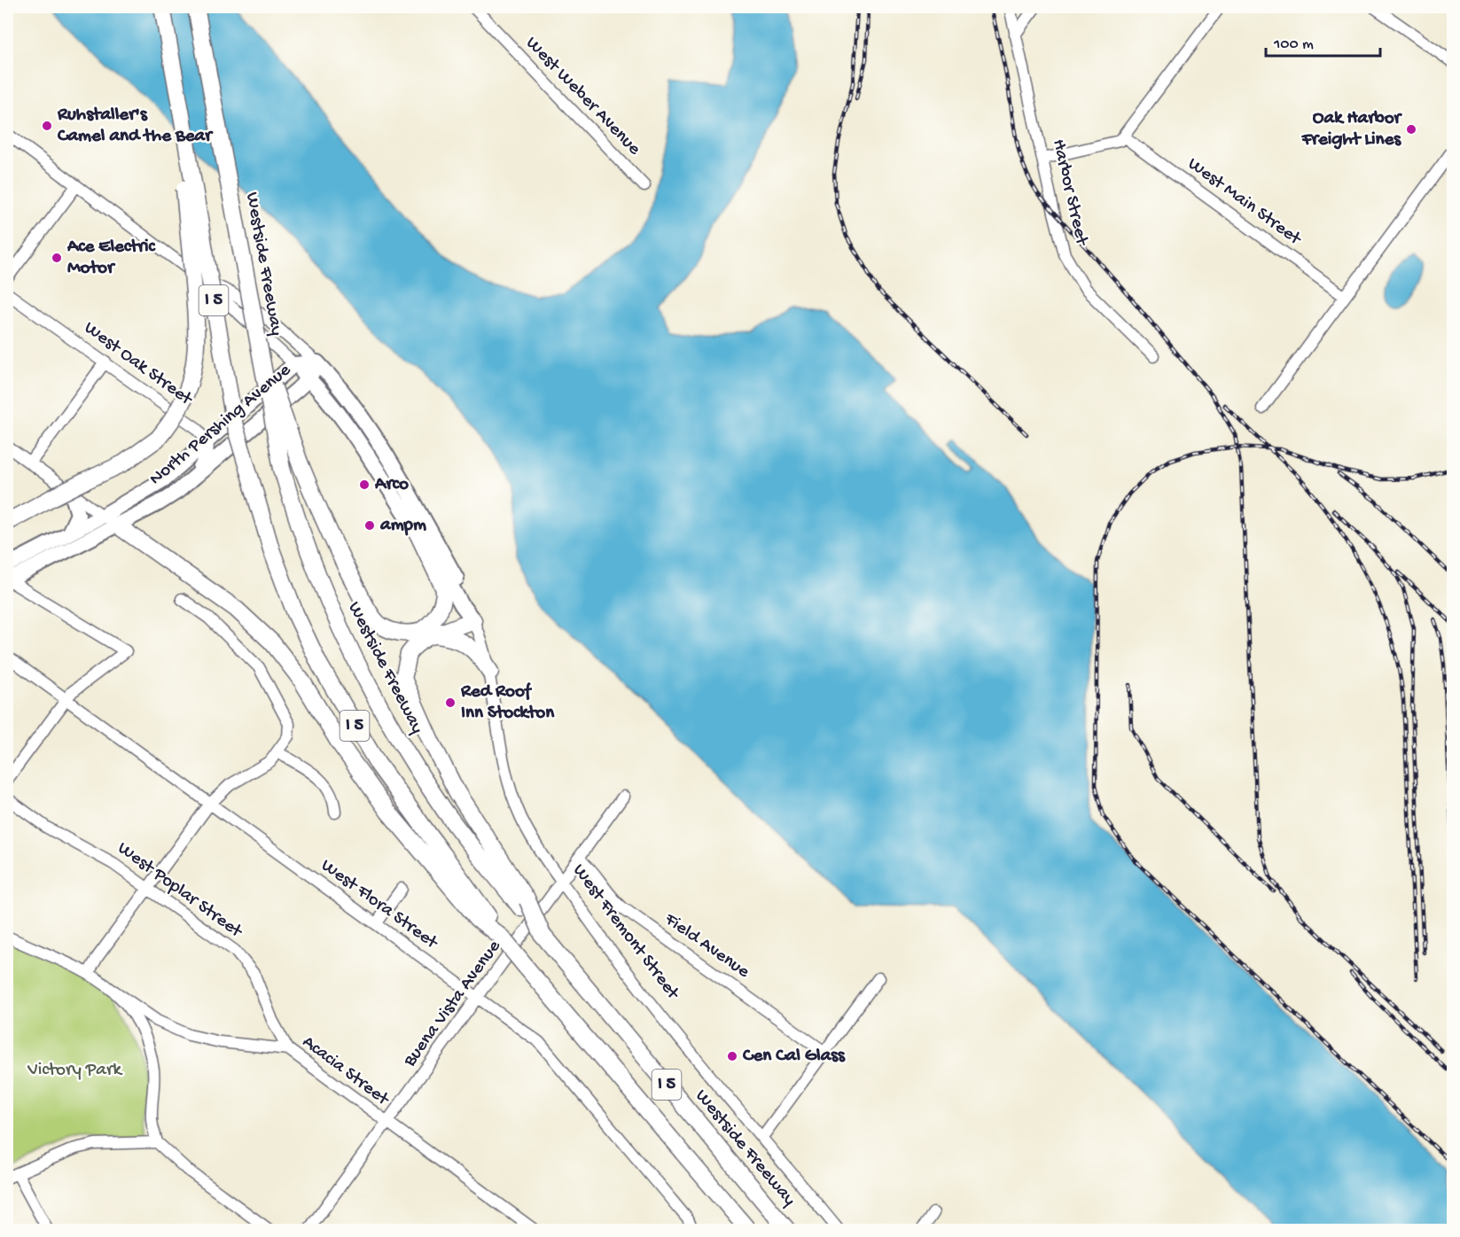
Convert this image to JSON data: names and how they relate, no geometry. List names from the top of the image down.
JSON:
{
  "streets": {
    "highway": ["Westside Freeway", "I 5"],
    "main road": ["North Pershing Avenue", "West Fremont Street"],
    "street": [
      "West Weber Avenue",
      "Harbor Street",
      "West Main Street",
      "West Oak Street",
      "West Poplar Street",
      "West Flora Street",
      "Field Avenue",
      "Buena Vista Avenue",
      "Acacia Street"
    ]
  },
  "crossings": [
    ["West Oak Street", "North Pershing Avenue"],
    ["North Pershing Avenue", "West Fremont Street"],
    ["West Poplar Street", "Acacia Street"],
    ["West Flora Street", "Buena Vista Avenue"],
    ["West Fremont Street", "Buena Vista Avenue"],
    ["Field Avenue", "Buena Vista Avenue"],
    ["Buena Vista Avenue", "Acacia Street"]
  ],
  "parks": ["Victory Park"],
  "places": [
    "Ruhstaller's Camel and the Bear",
    "Oak Harbor Freight Lines",
    "Ace Electric Motor",
    "Arco",
    "ampm",
    "Red Roof Inn Stockton",
    "Cen Cal Glass"
  ],
  "scale_bar": "100 m"
}
